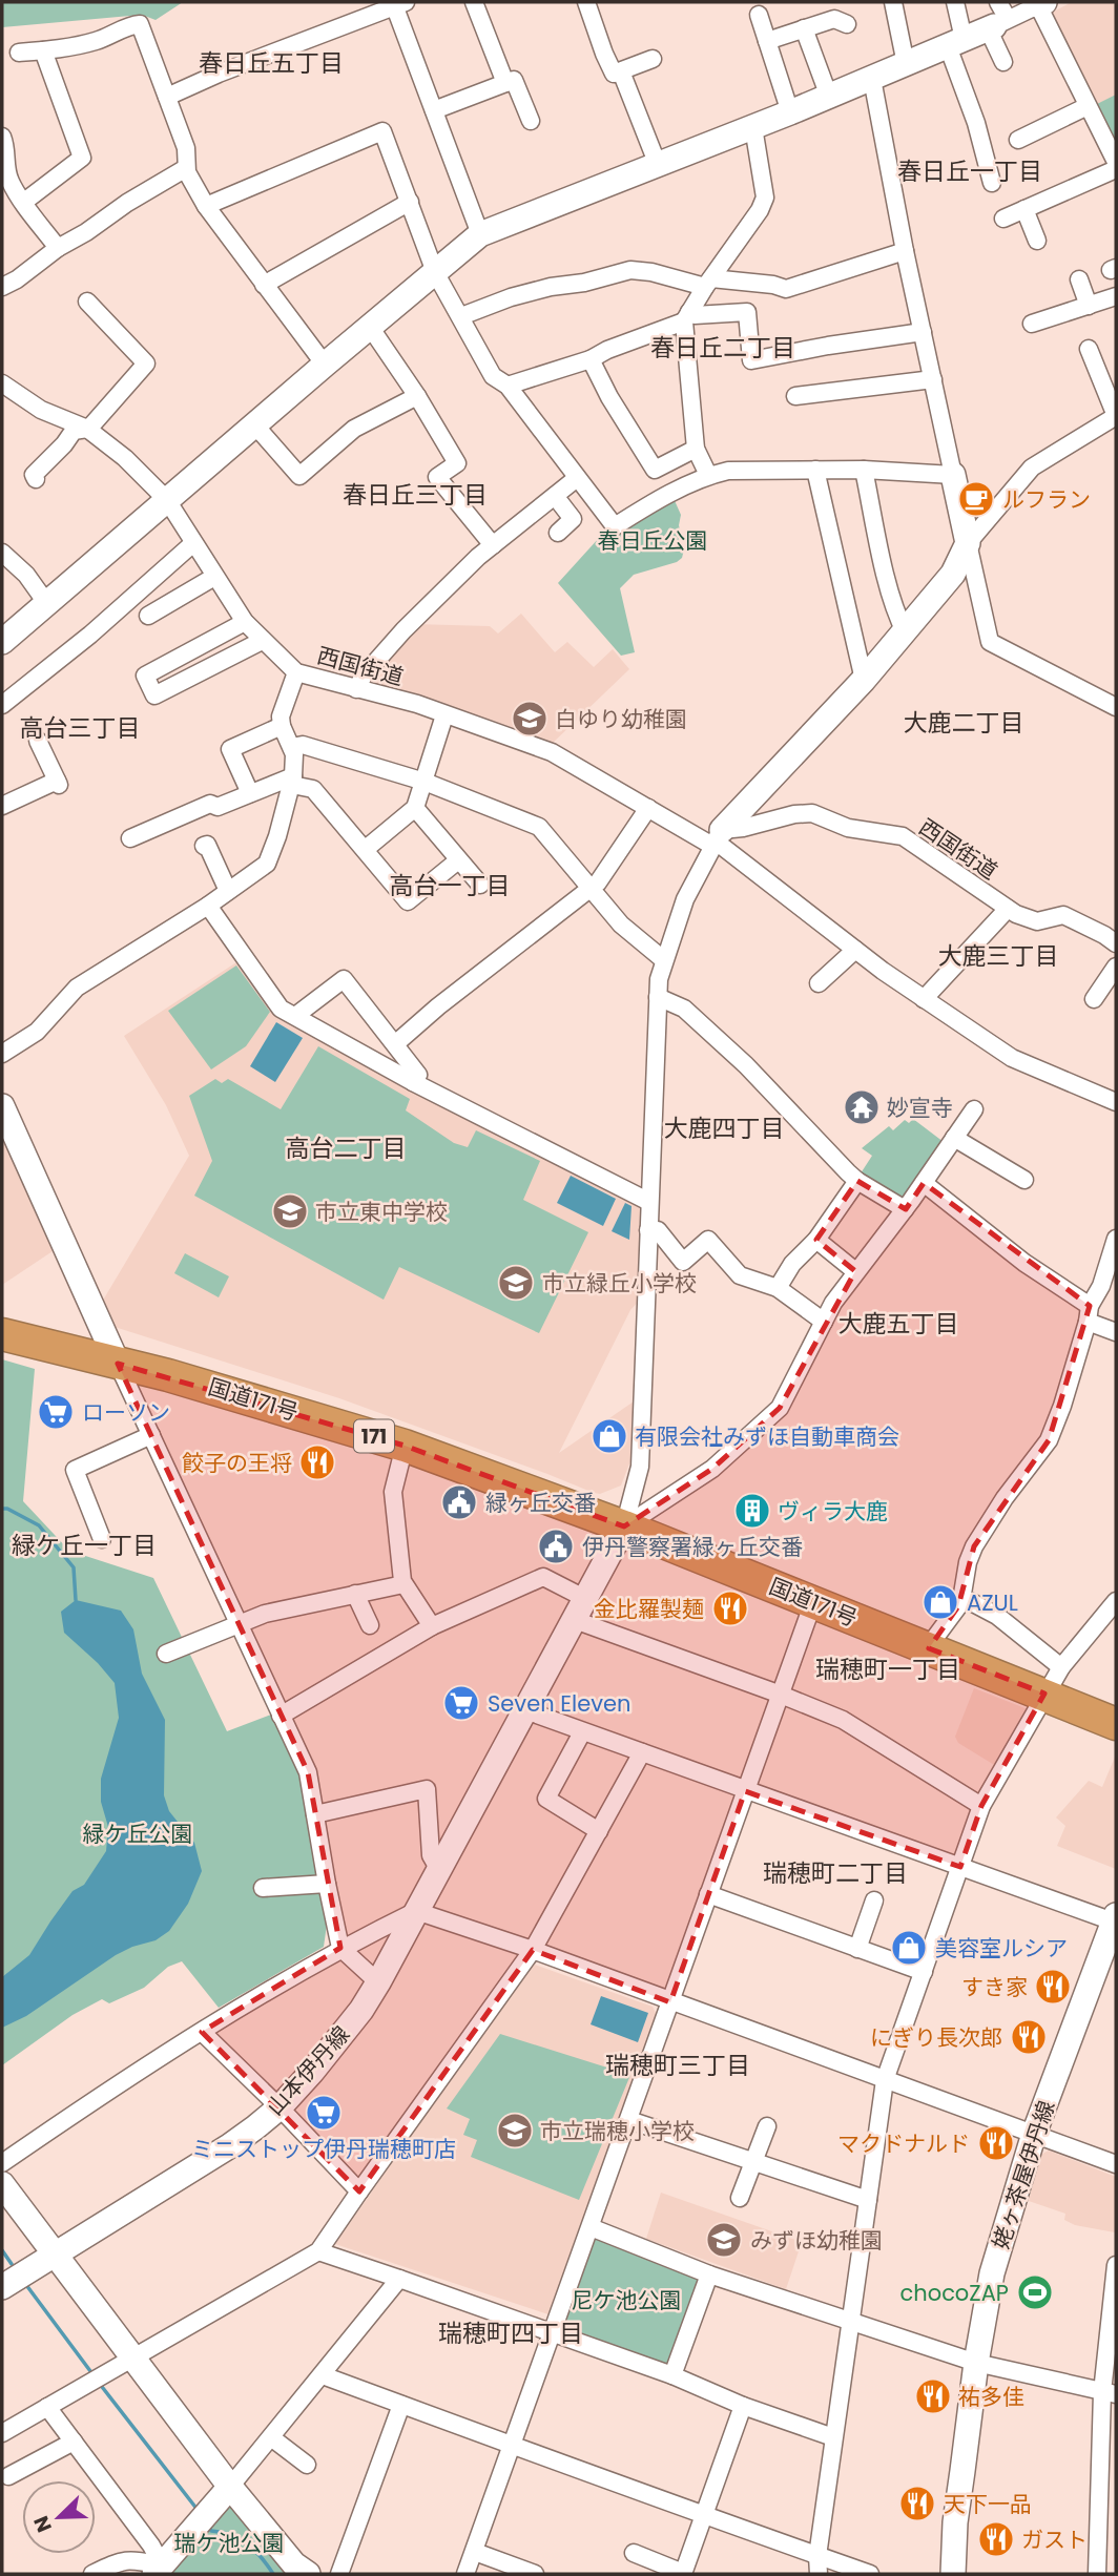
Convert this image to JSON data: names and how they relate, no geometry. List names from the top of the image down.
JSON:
{
  "streets": {
    "highway": ["国道171号", "171"],
    "street": ["西国街道", "山本伊丹線", "姥ヶ茶屋伊丹線"]
  },
  "crossings": [
    ["国道171号", "山本伊丹線"]
  ],
  "districts": [
    "春日丘五丁目",
    "春日丘一丁目",
    "春日丘二丁目",
    "春日丘三丁目",
    "大鹿二丁目",
    "高台三丁目",
    "高台一丁目",
    "大鹿三丁目",
    "大鹿四丁目",
    "高台二丁目",
    "大鹿五丁目",
    "緑ケ丘一丁目",
    "瑞穂町一丁目",
    "瑞穂町二丁目",
    "瑞穂町三丁目",
    "瑞穂町四丁目"
  ],
  "parks": [
    "春日丘公園",
    "緑ケ丘公園",
    "尼ケ池公園",
    "瑞ケ池公園"
  ],
  "places": {
    "cafe": ["ルフラン"],
    "school or university": [
      "白ゆり幼稚園",
      "市立東中学校",
      "市立緑丘小学校",
      "市立瑞穂小学校",
      "みずほ幼稚園"
    ],
    "temple": ["妙宣寺"],
    "supermarket": ["ローソン", "Seven Eleven", "ミニストップ伊丹瑞穂町店"],
    "shop": ["有限会社みずほ自動車商会", "AZUL", "美容室ルシア"],
    "restaurant": [
      "餃子の王将",
      "金比羅製麺",
      "すき家",
      "にぎり長次郎",
      "マクドナルド",
      "祐多佳",
      "天下一品",
      "ガスト"
    ],
    "public building": ["緑ヶ丘交番", "伊丹警察署緑ヶ丘交番"],
    "building": ["ヴィラ大鹿"],
    "sports": ["chocoZAP"]
  },
  "north": "bottom left"
}
